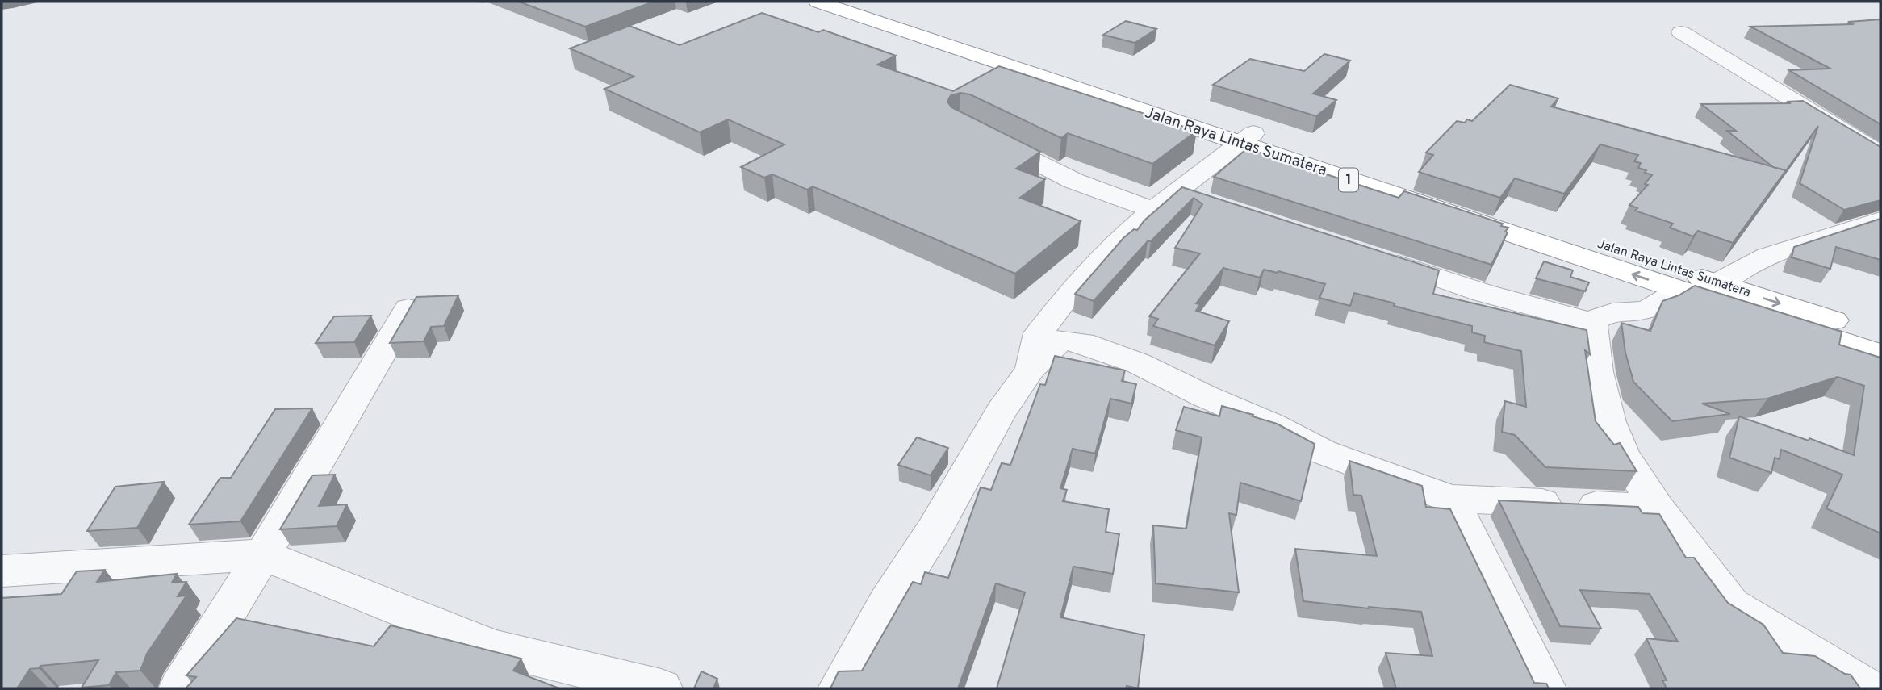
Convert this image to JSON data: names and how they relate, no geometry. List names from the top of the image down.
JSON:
{
  "streets": {
    "highway": ["Jalan Raya Lintas Sumatera", "1"]
  }
}
